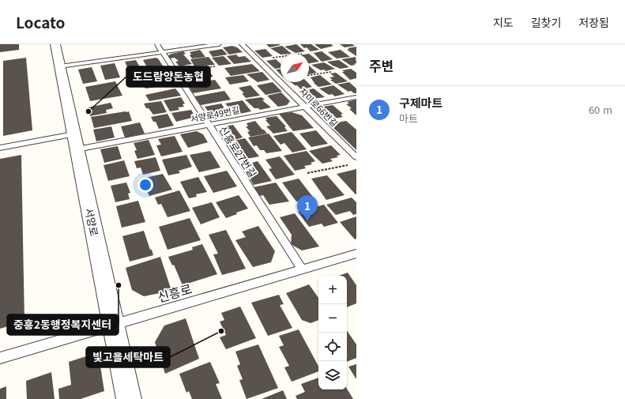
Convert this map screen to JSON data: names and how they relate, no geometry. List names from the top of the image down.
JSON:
{
  "streets": {
    "street": ["서양로"],
    "lane": [
      "자미로66번길",
      "서양로49번길",
      "신흥로27번길",
      "신흥로"
    ]
  },
  "crossings": [
    ["자미로66번길", "서양로49번길"],
    ["서양로49번길", "신흥로27번길"],
    ["서양로49번길", "서양로"],
    ["신흥로27번길", "신흥로"],
    ["서양로", "신흥로"]
  ],
  "places": ["도드람양돈농협", "중흥2동행정복지센터", "빛고을세탁마트"],
  "north": "top right",
  "page": {
    "header": "Locato",
    "nav": ["지도", "길찾기", "저장됨"],
    "heading": "주변",
    "list": [
      {
        "mark": "1",
        "name": "구제마트",
        "note": "마트",
        "value": "60 m"
      }
    ],
    "pins": "1",
    "map_buttons": ["+", "−"]
  }
}
